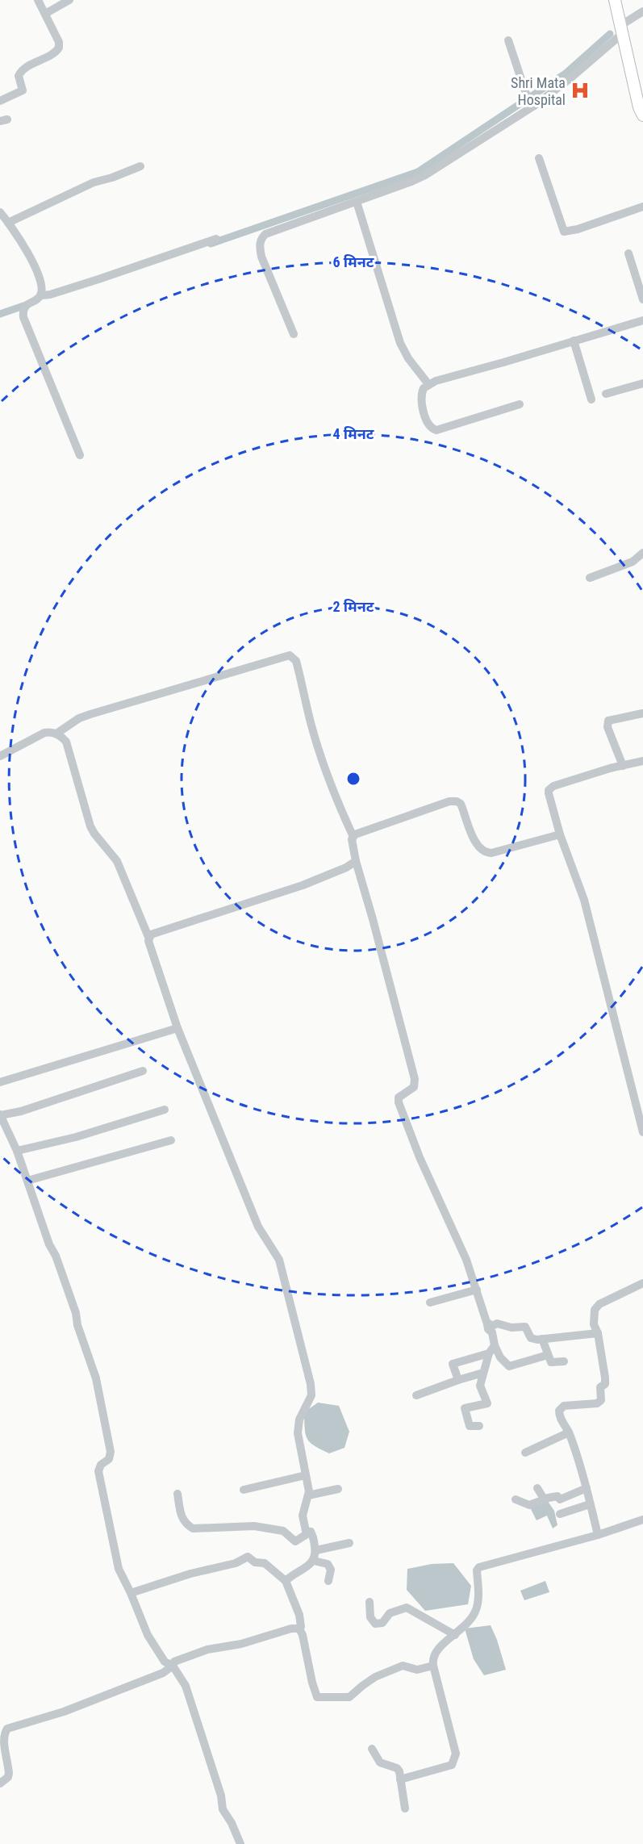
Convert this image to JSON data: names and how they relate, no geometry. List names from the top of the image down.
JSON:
{
  "places": {
    "hospital": ["Shri Mata Hospital"]
  },
  "rings": ["6 मिनट", "4 मिनट", "2 मिनट"]
}
